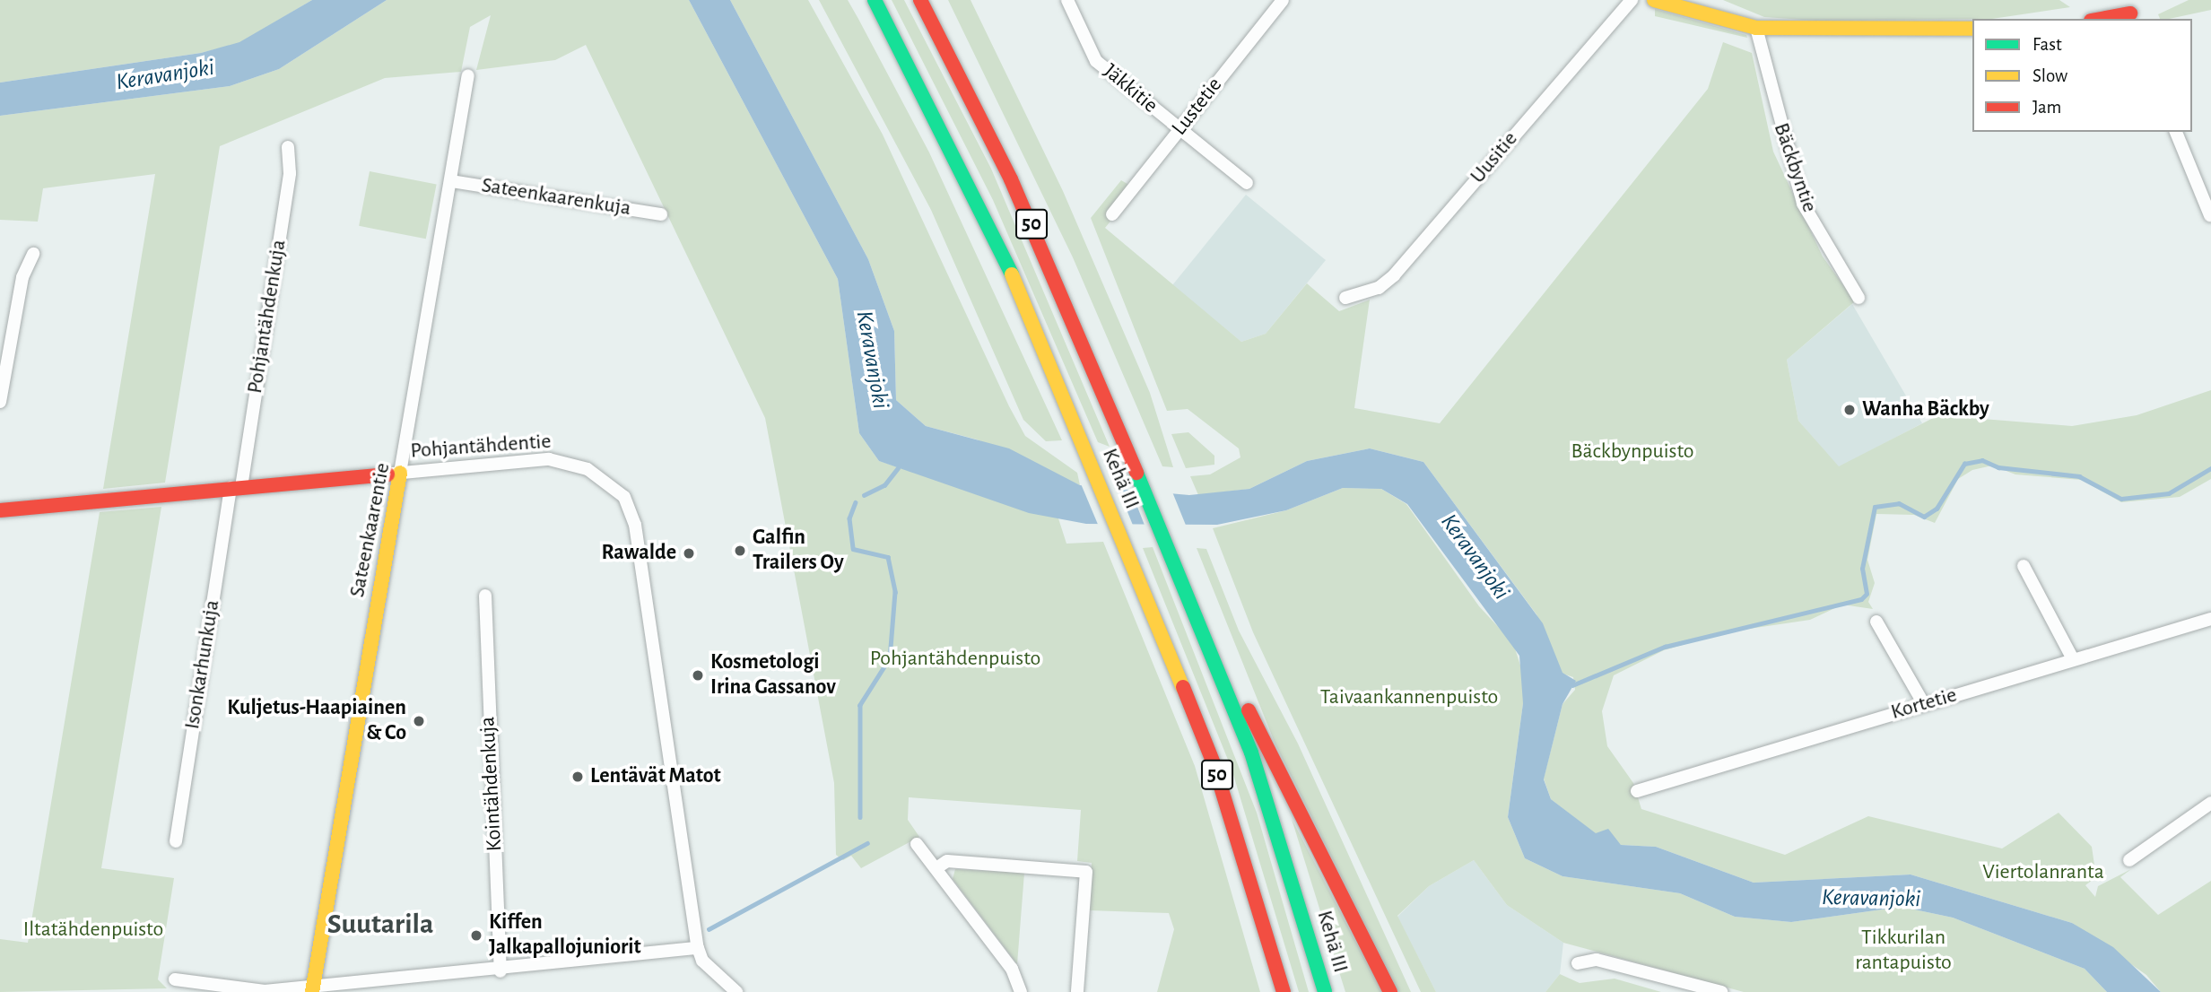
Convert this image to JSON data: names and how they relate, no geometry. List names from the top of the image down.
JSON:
{
  "streets": {
    "main road": [
      "50",
      "Pohjantähdentie",
      "Kehä III",
      "Sateenkaarentie"
    ],
    "street": [
      "Jäkkitie",
      "Lustetie",
      "Uusitie",
      "Bäckbyntie",
      "Sateenkaarenkuja",
      "Pohjantähdenkuja",
      "Isonkarhunkuja",
      "Kortetie",
      "Kointähdenkuja"
    ]
  },
  "crossings": [
    ["Jäkkitie", "Lustetie"],
    ["Sateenkaarenkuja", "Sateenkaarentie"],
    ["Pohjantähdenkuja", "Pohjantähdentie"],
    ["Pohjantähdenkuja", "Isonkarhunkuja"],
    ["Pohjantähdentie", "Sateenkaarentie"],
    ["Pohjantähdentie", "Isonkarhunkuja"]
  ],
  "districts": ["Suutarila"],
  "water": ["Keravanjoki"],
  "parks": [
    "Bäckbynpuisto",
    "Pohjantähdenpuisto",
    "Taivaankannenpuisto",
    "Viertolanranta",
    "Iltatähdenpuisto",
    "Tikkurilan rantapuisto"
  ],
  "places": [
    "Wanha Bäckby",
    "Galfin Trailers Oy",
    "Rawalde",
    "Kosmetologi Irina Gassanov",
    "Kuljetus-Haapiainen & Co",
    "Lentävät Matot",
    "Kiffen Jalkapallojuniorit"
  ],
  "legend": ["Fast", "Slow", "Jam"]
}
